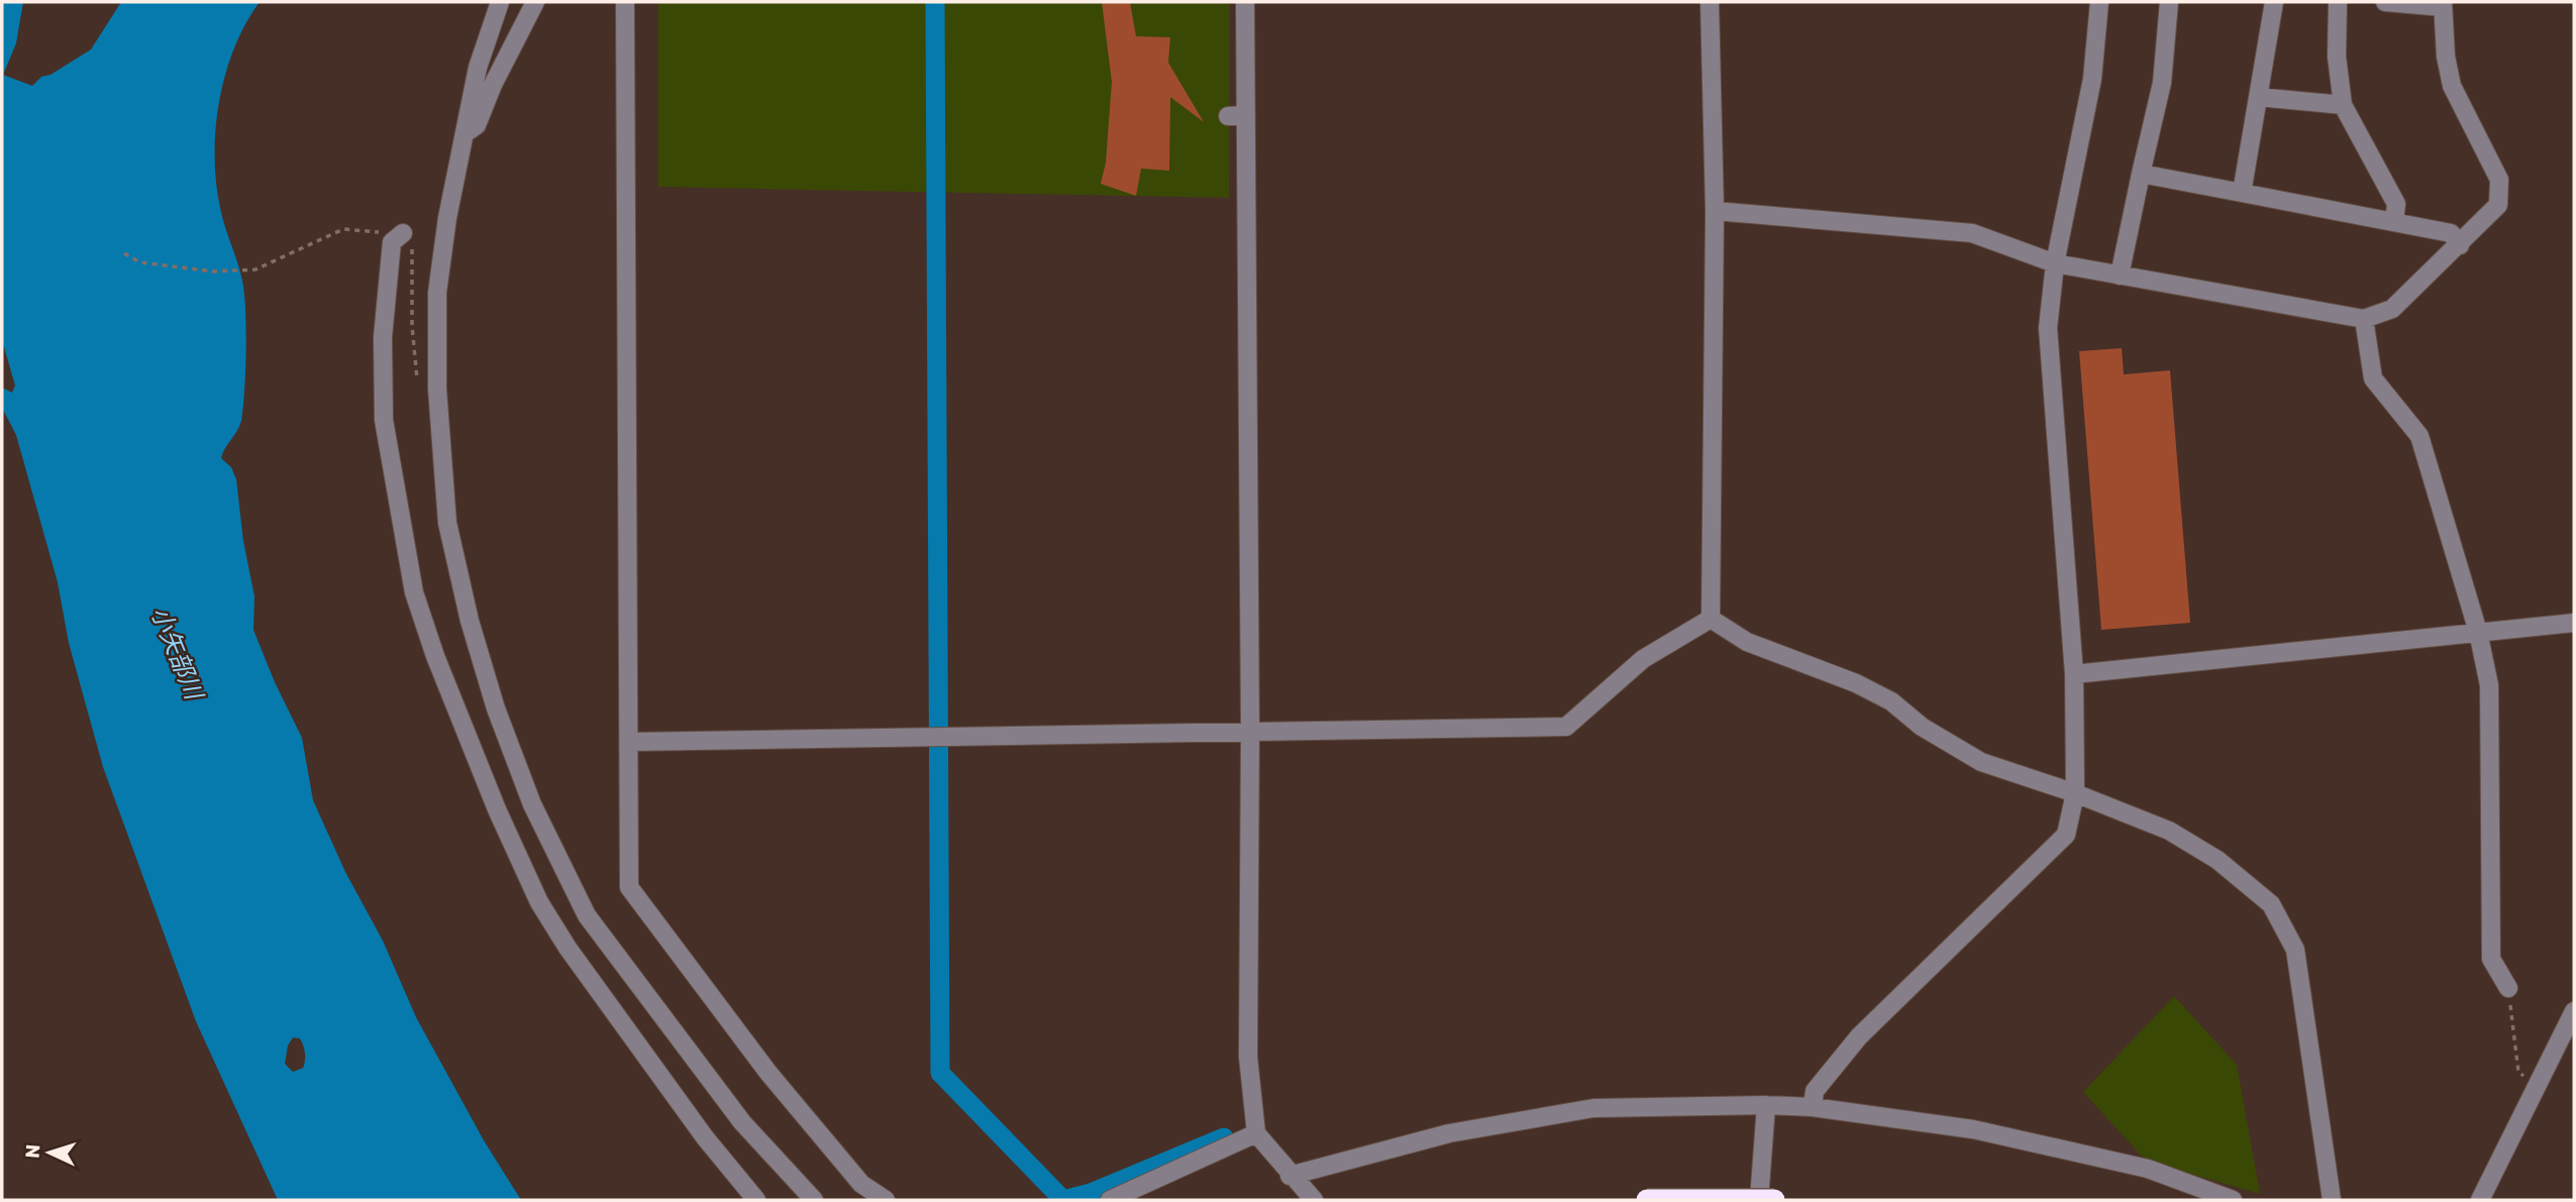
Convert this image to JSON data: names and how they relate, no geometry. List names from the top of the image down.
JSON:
{
  "water": ["小矢部川"],
  "north": "left"
}
